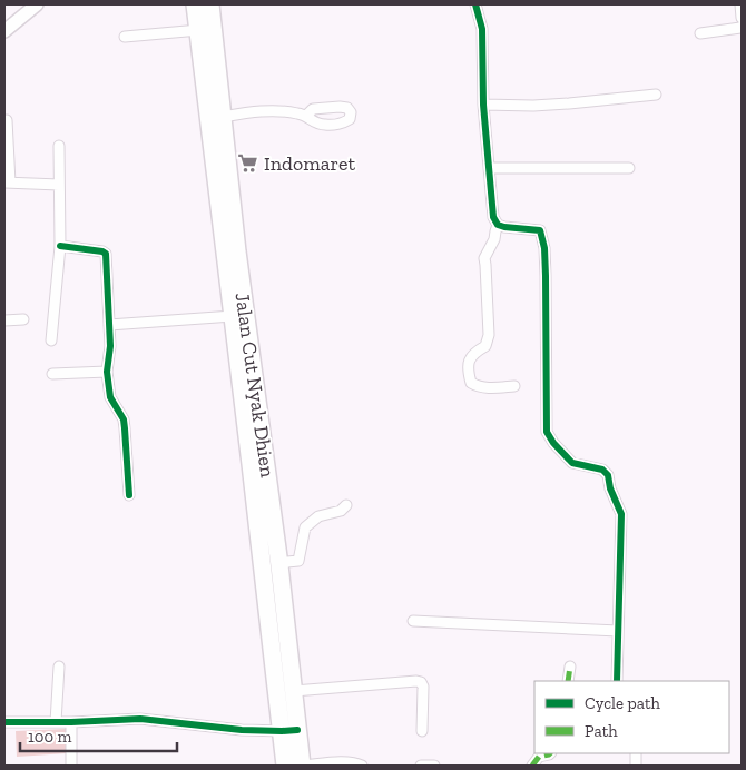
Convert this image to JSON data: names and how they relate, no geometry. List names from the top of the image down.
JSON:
{
  "streets": {
    "highway": ["Jalan Cut Nyak Dhien"]
  },
  "places": {
    "supermarket": ["Indomaret"]
  },
  "legend": ["Cycle path", "Path"],
  "scale_bar": "100 m"
}
